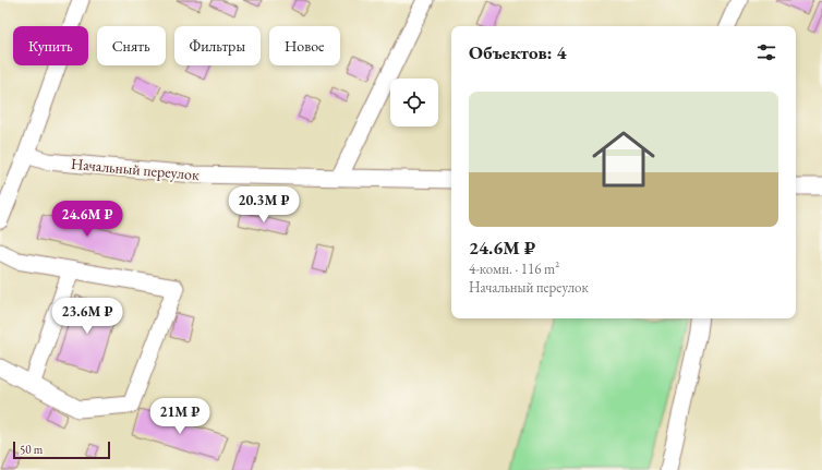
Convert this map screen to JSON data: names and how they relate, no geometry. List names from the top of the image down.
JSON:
{
  "streets": {
    "street": ["Начальный переулок"]
  },
  "scale_bar": "50 m",
  "page": {
    "chip": [
      "Купить",
      "Снять",
      "Фильтры",
      "Новое"
    ],
    "heading": "Объектов: 4",
    "list": [
      {
        "name": "24.6M ₽",
        "note": "4-комн. · 116 m² · Начальный переулок"
      }
    ],
    "price": [
      "20.3M ₽",
      "24.6M ₽",
      "23.6M ₽",
      "21M ₽"
    ],
    "scale": "50 m"
  }
}
